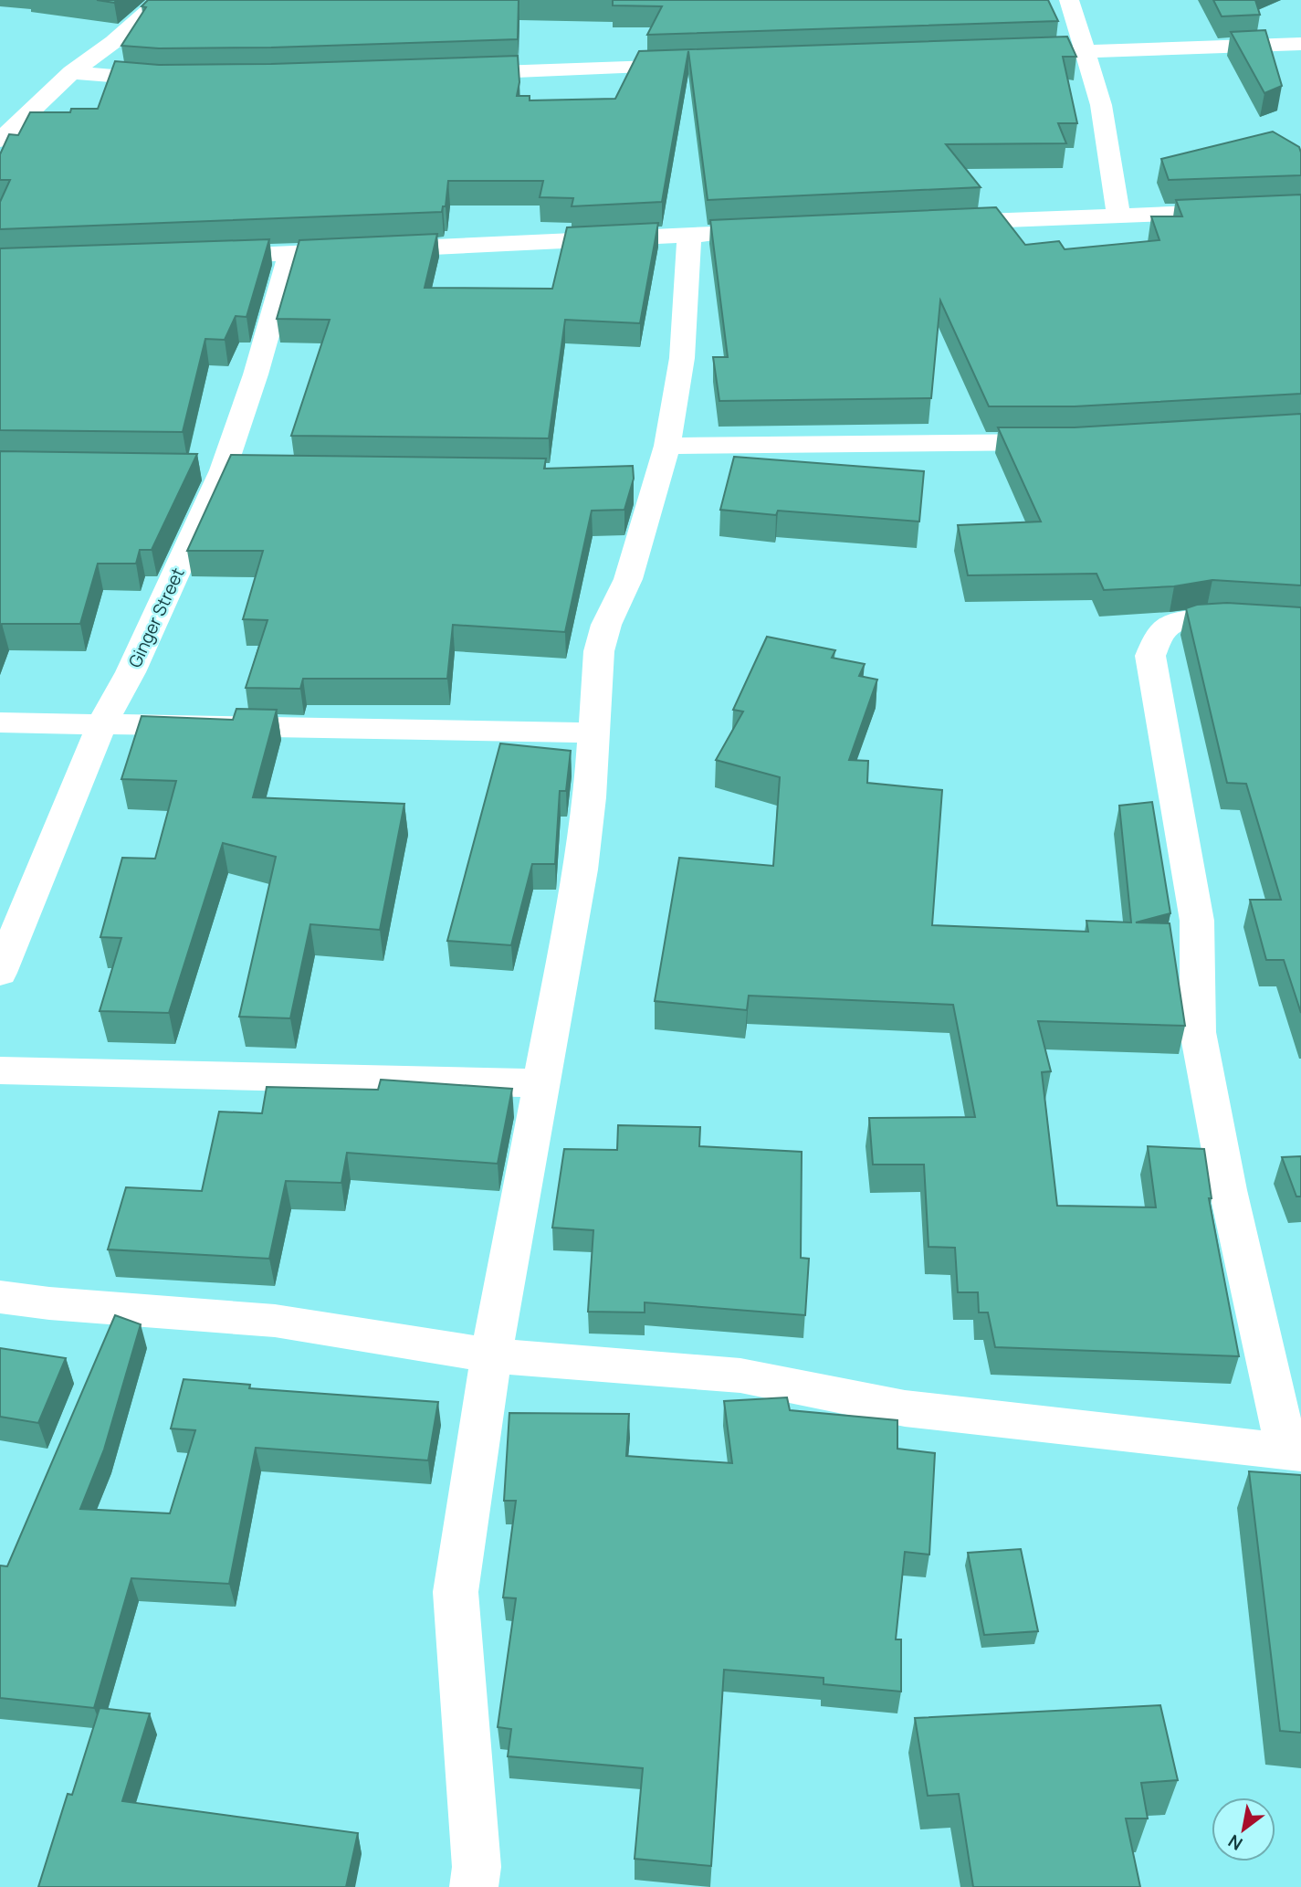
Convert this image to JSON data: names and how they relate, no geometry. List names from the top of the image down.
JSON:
{
  "streets": {
    "street": ["Ginger Street"]
  },
  "north": "bottom left"
}
